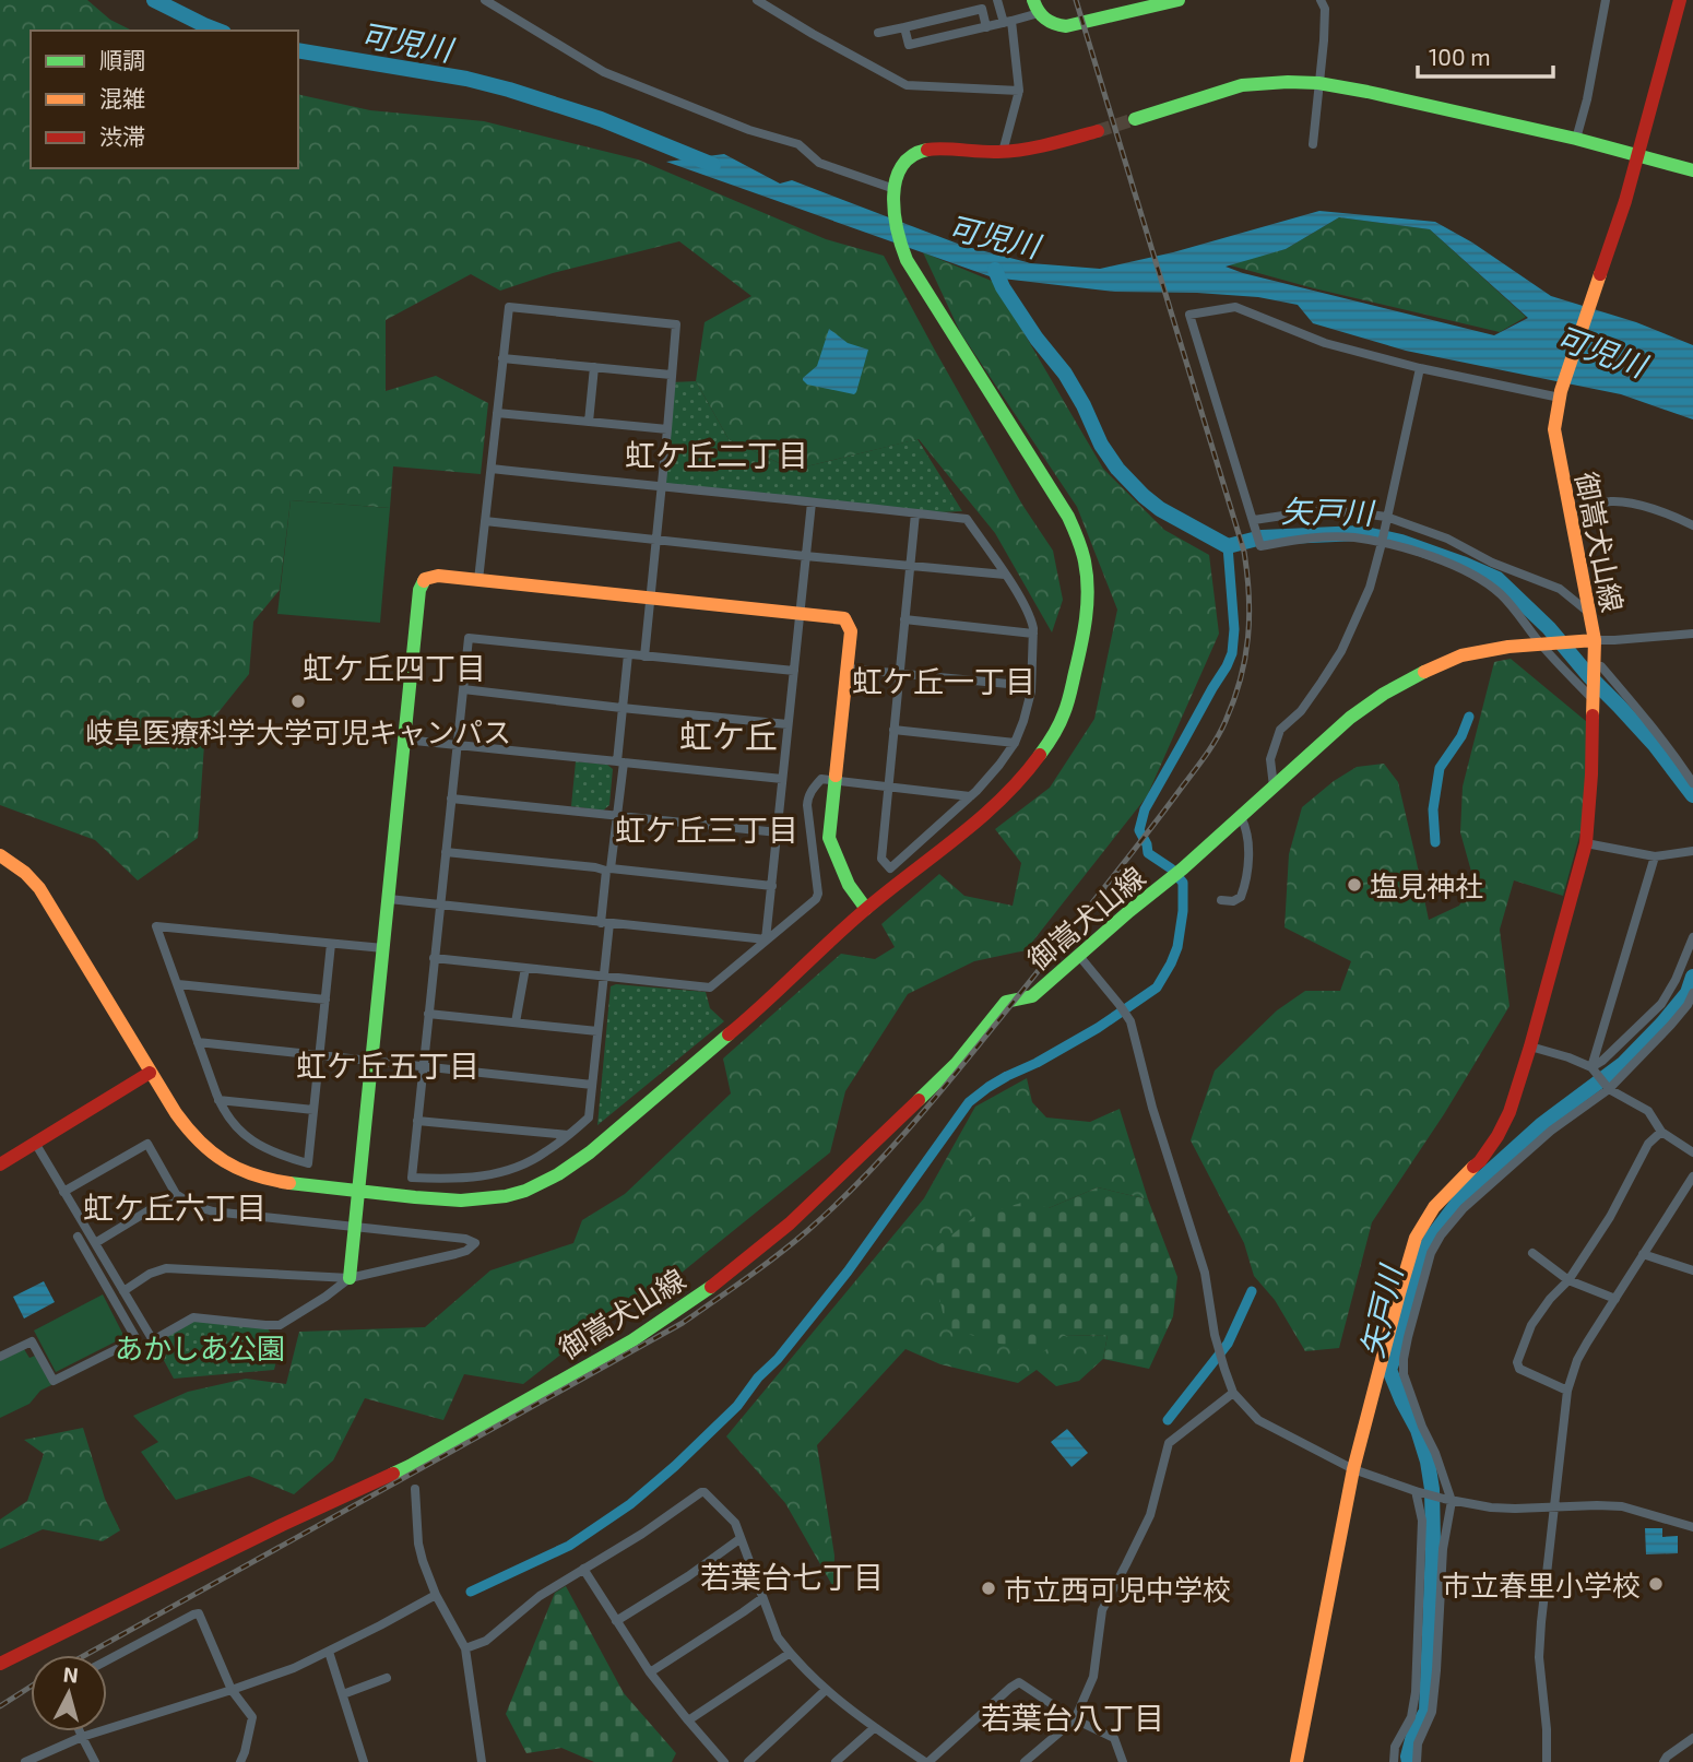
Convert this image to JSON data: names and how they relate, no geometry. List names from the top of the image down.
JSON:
{
  "streets": {
    "street": ["御嵩犬山線"]
  },
  "districts": [
    "虹ケ丘二丁目",
    "虹ケ丘四丁目",
    "虹ケ丘一丁目",
    "虹ケ丘",
    "虹ケ丘三丁目",
    "虹ケ丘五丁目",
    "虹ケ丘六丁目",
    "若葉台七丁目",
    "若葉台八丁目"
  ],
  "water": ["可児川", "矢戸川"],
  "parks": ["あかしあ公園"],
  "places": [
    "岐阜医療科学大学可児キャンパス",
    "塩見神社",
    "市立春里小学校",
    "市立西可児中学校"
  ],
  "legend": ["順調", "混雑", "渋滞"],
  "scale_bar": "100 m",
  "north": "top"
}
